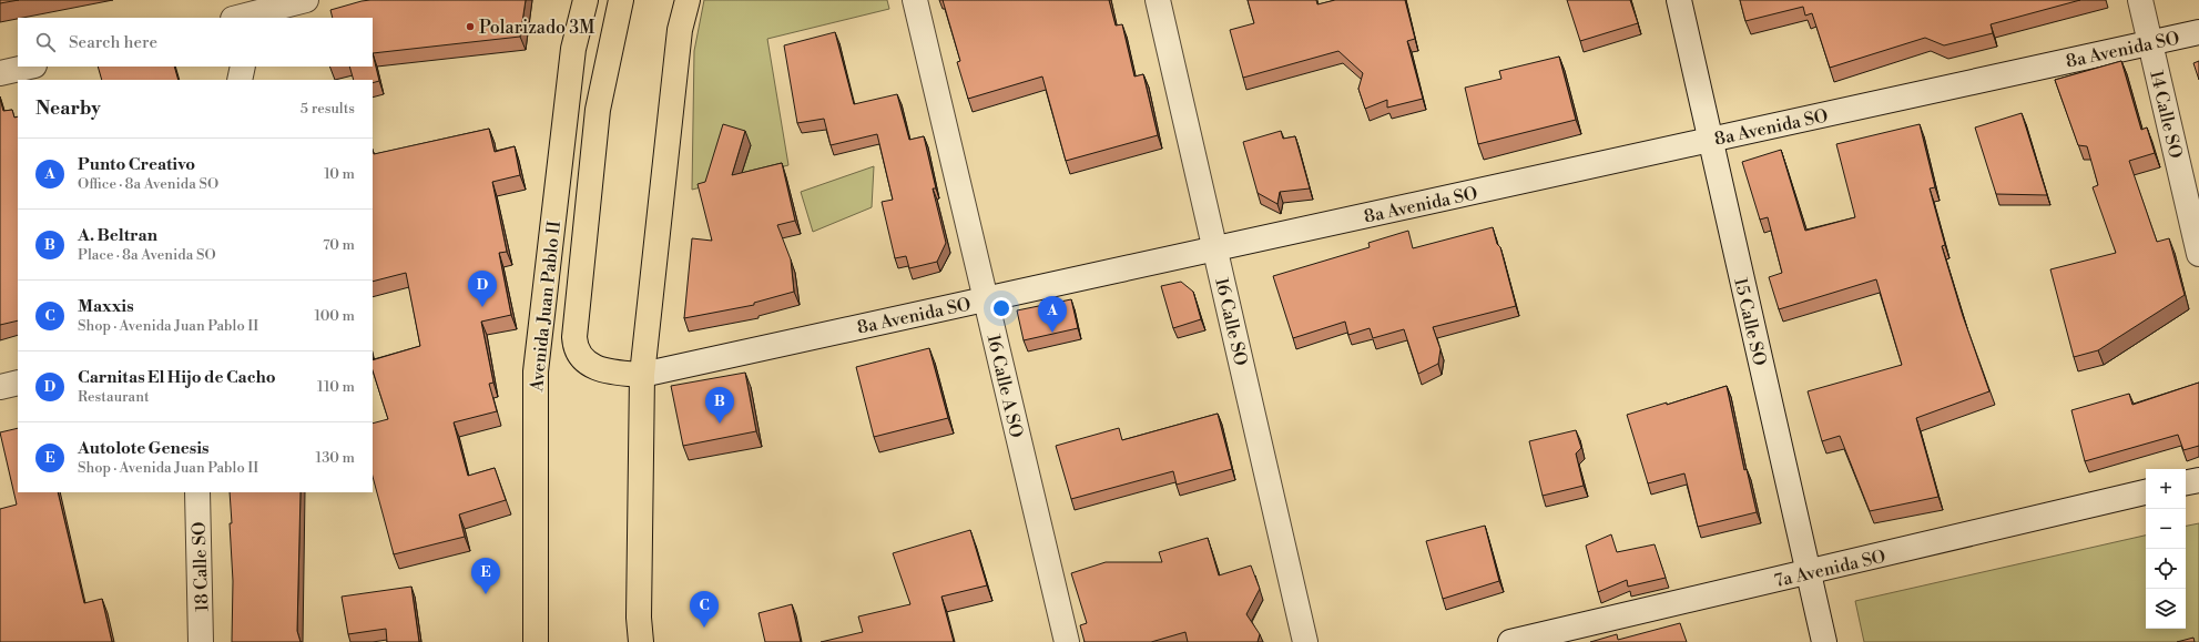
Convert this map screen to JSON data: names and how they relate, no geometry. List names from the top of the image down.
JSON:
{
  "streets": {
    "highway": ["Avenida Juan Pablo II"],
    "street": [
      "8a Avenida SO",
      "14 Calle SO",
      "16 Calle SO",
      "15 Calle SO",
      "16 Calle A SO",
      "18 Calle SO",
      "7a Avenida SO"
    ]
  },
  "crossings": [
    ["8a Avenida SO", "14 Calle SO"],
    ["8a Avenida SO", "16 Calle SO"],
    ["8a Avenida SO", "15 Calle SO"],
    ["8a Avenida SO", "16 Calle A SO"],
    ["15 Calle SO", "7a Avenida SO"]
  ],
  "places": ["Polarizado 3M"],
  "page": {
    "search": "Search here",
    "heading": ["Nearby", "5 results"],
    "list": [
      {
        "mark": "A",
        "name": "Punto Creativo",
        "note": "Office · 8a Avenida SO",
        "value": "10 m"
      },
      {
        "mark": "B",
        "name": "A. Beltran",
        "note": "Place · 8a Avenida SO",
        "value": "70 m"
      },
      {
        "mark": "C",
        "name": "Maxxis",
        "note": "Shop · Avenida Juan Pablo II",
        "value": "100 m"
      },
      {
        "mark": "D",
        "name": "Carnitas El Hijo de Cacho",
        "note": "Restaurant",
        "value": "110 m"
      },
      {
        "mark": "E",
        "name": "Autolote Genesis",
        "note": "Shop · Avenida Juan Pablo II",
        "value": "130 m"
      }
    ],
    "pins": [
      "D",
      "A",
      "B",
      "E",
      "C"
    ],
    "map_buttons": ["+", "−"]
  }
}
